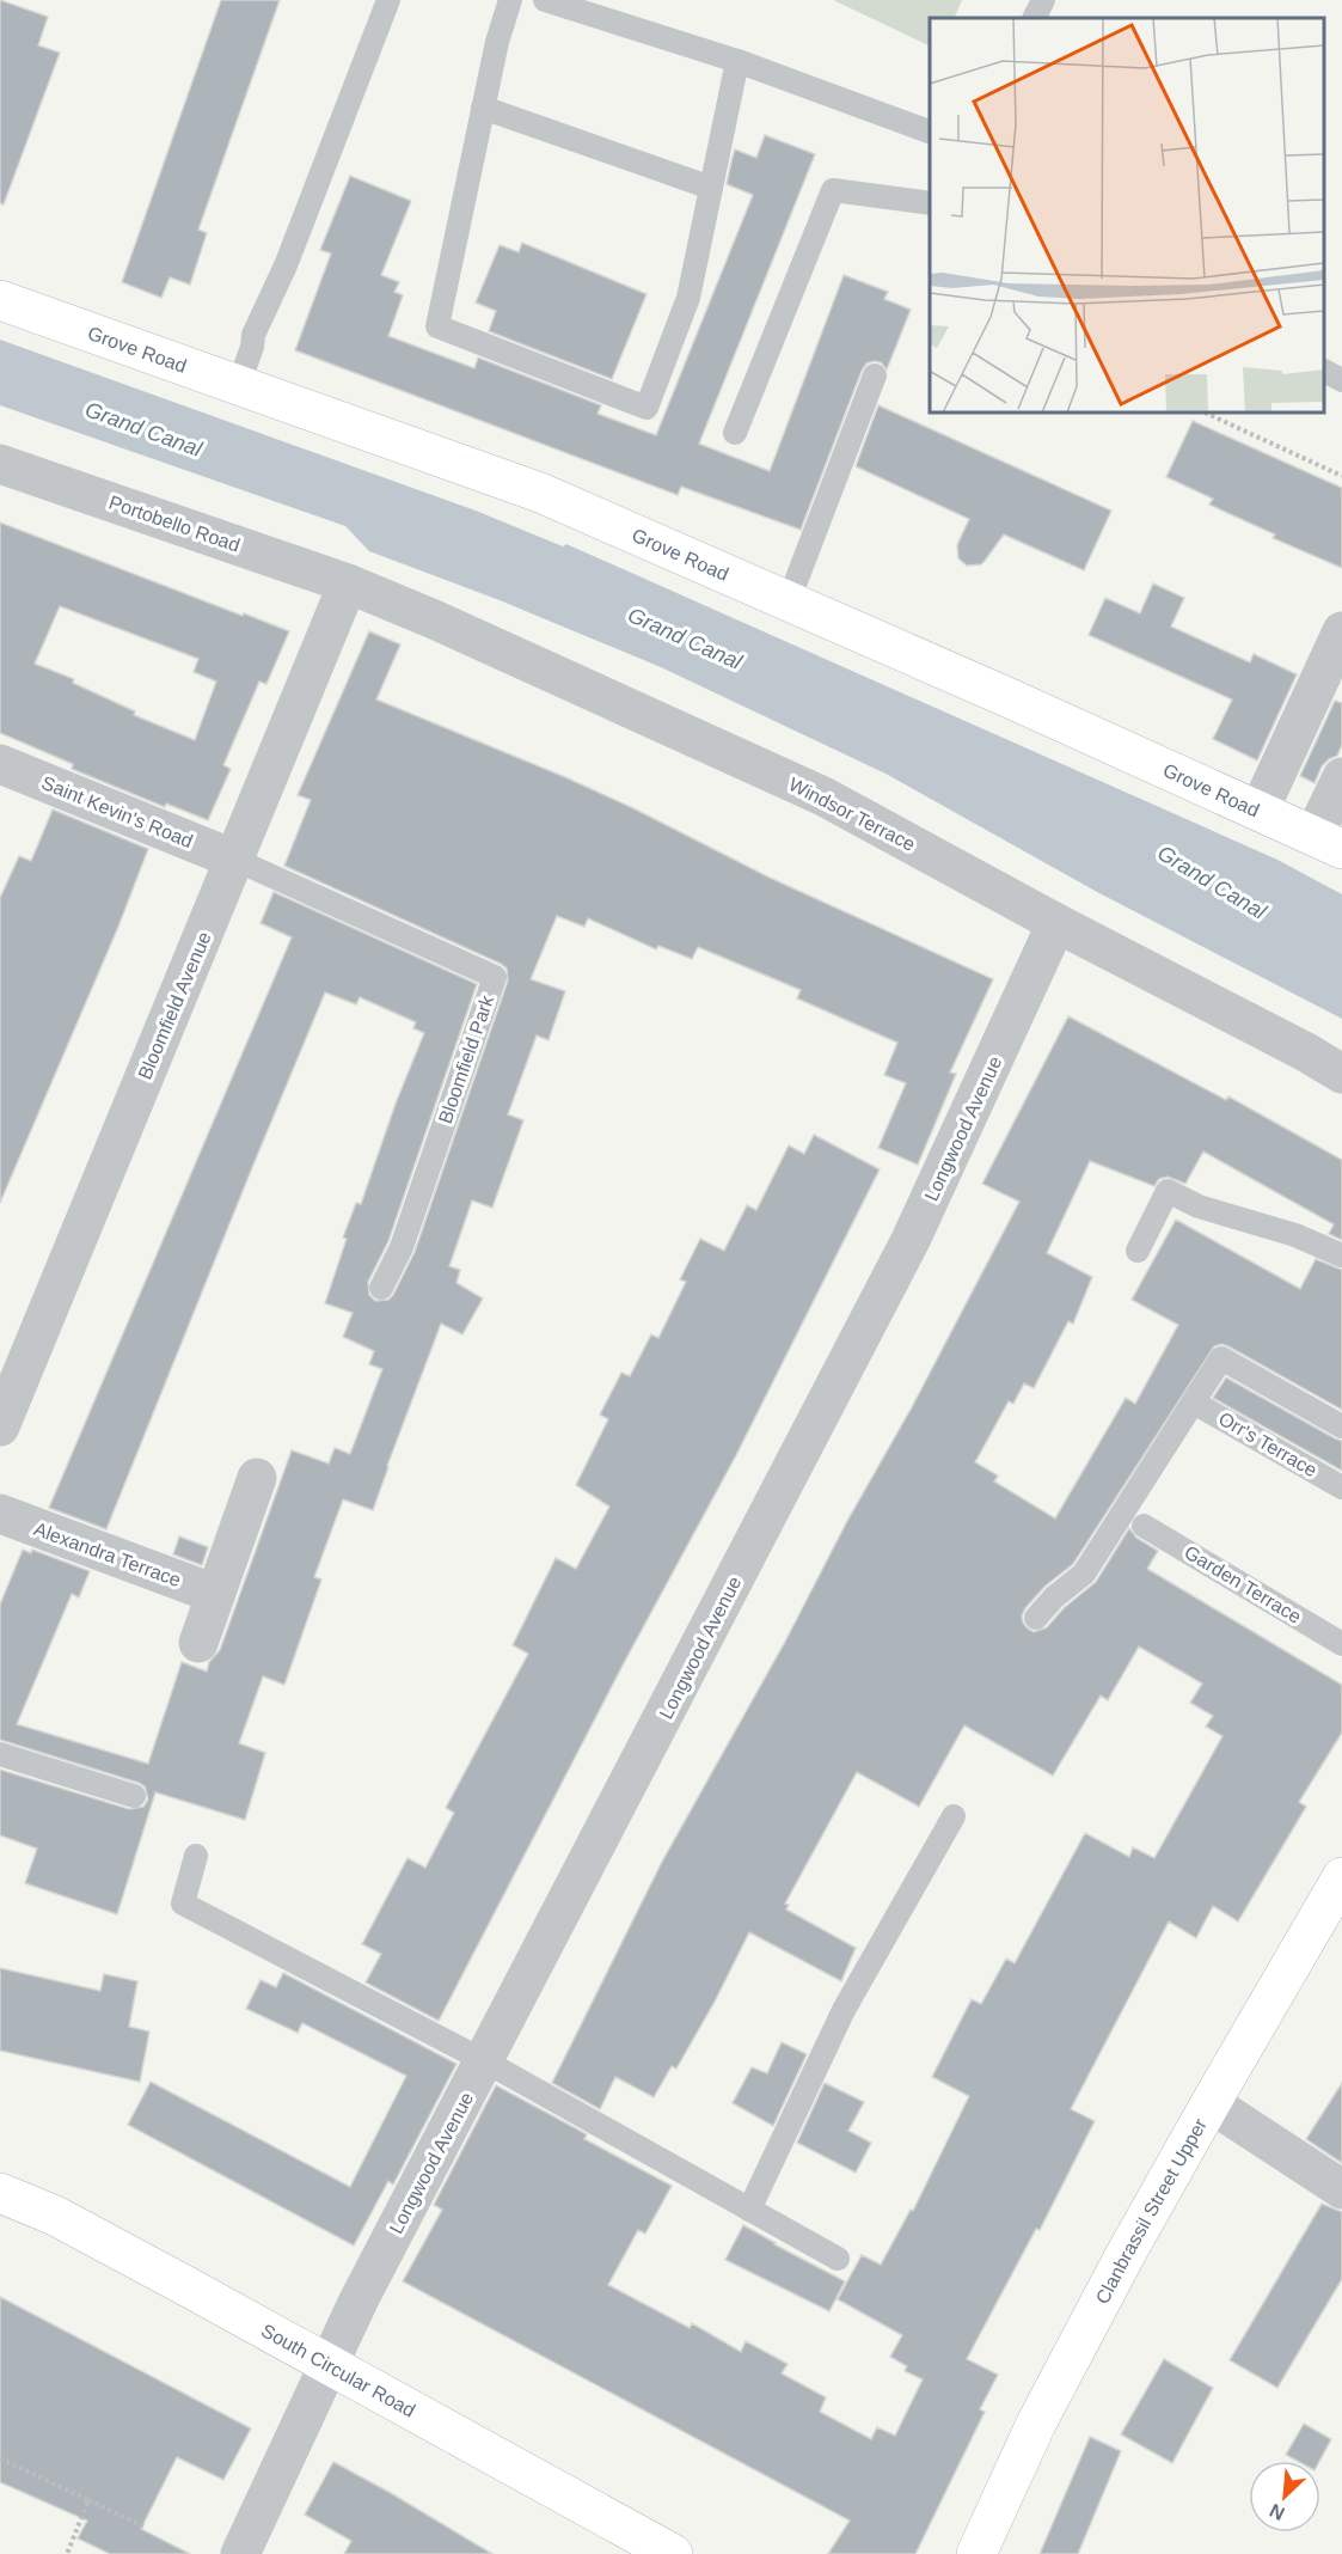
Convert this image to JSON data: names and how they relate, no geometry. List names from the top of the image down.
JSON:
{
  "streets": {
    "main road": ["Grove Road", "Clanbrassil Street Upper", "South Circular Road"],
    "street": [
      "Portobello Road",
      "Saint Kevin's Road",
      "Windsor Terrace",
      "Bloomfield Avenue",
      "Longwood Avenue",
      "Alexandra Terrace"
    ],
    "lane": ["Bloomfield Park", "Orr's Terrace", "Garden Terrace"]
  },
  "crossings": [
    ["Portobello Road", "Windsor Terrace"],
    ["Portobello Road", "Bloomfield Avenue"],
    ["Saint Kevin's Road", "Bloomfield Avenue"],
    ["Saint Kevin's Road", "Bloomfield Park"],
    ["Windsor Terrace", "Bloomfield Avenue"],
    ["Windsor Terrace", "Longwood Avenue"],
    ["Bloomfield Avenue", "Bloomfield Park"],
    ["Longwood Avenue", "South Circular Road"]
  ],
  "water": ["Grand Canal"],
  "north": "bottom left"
}
